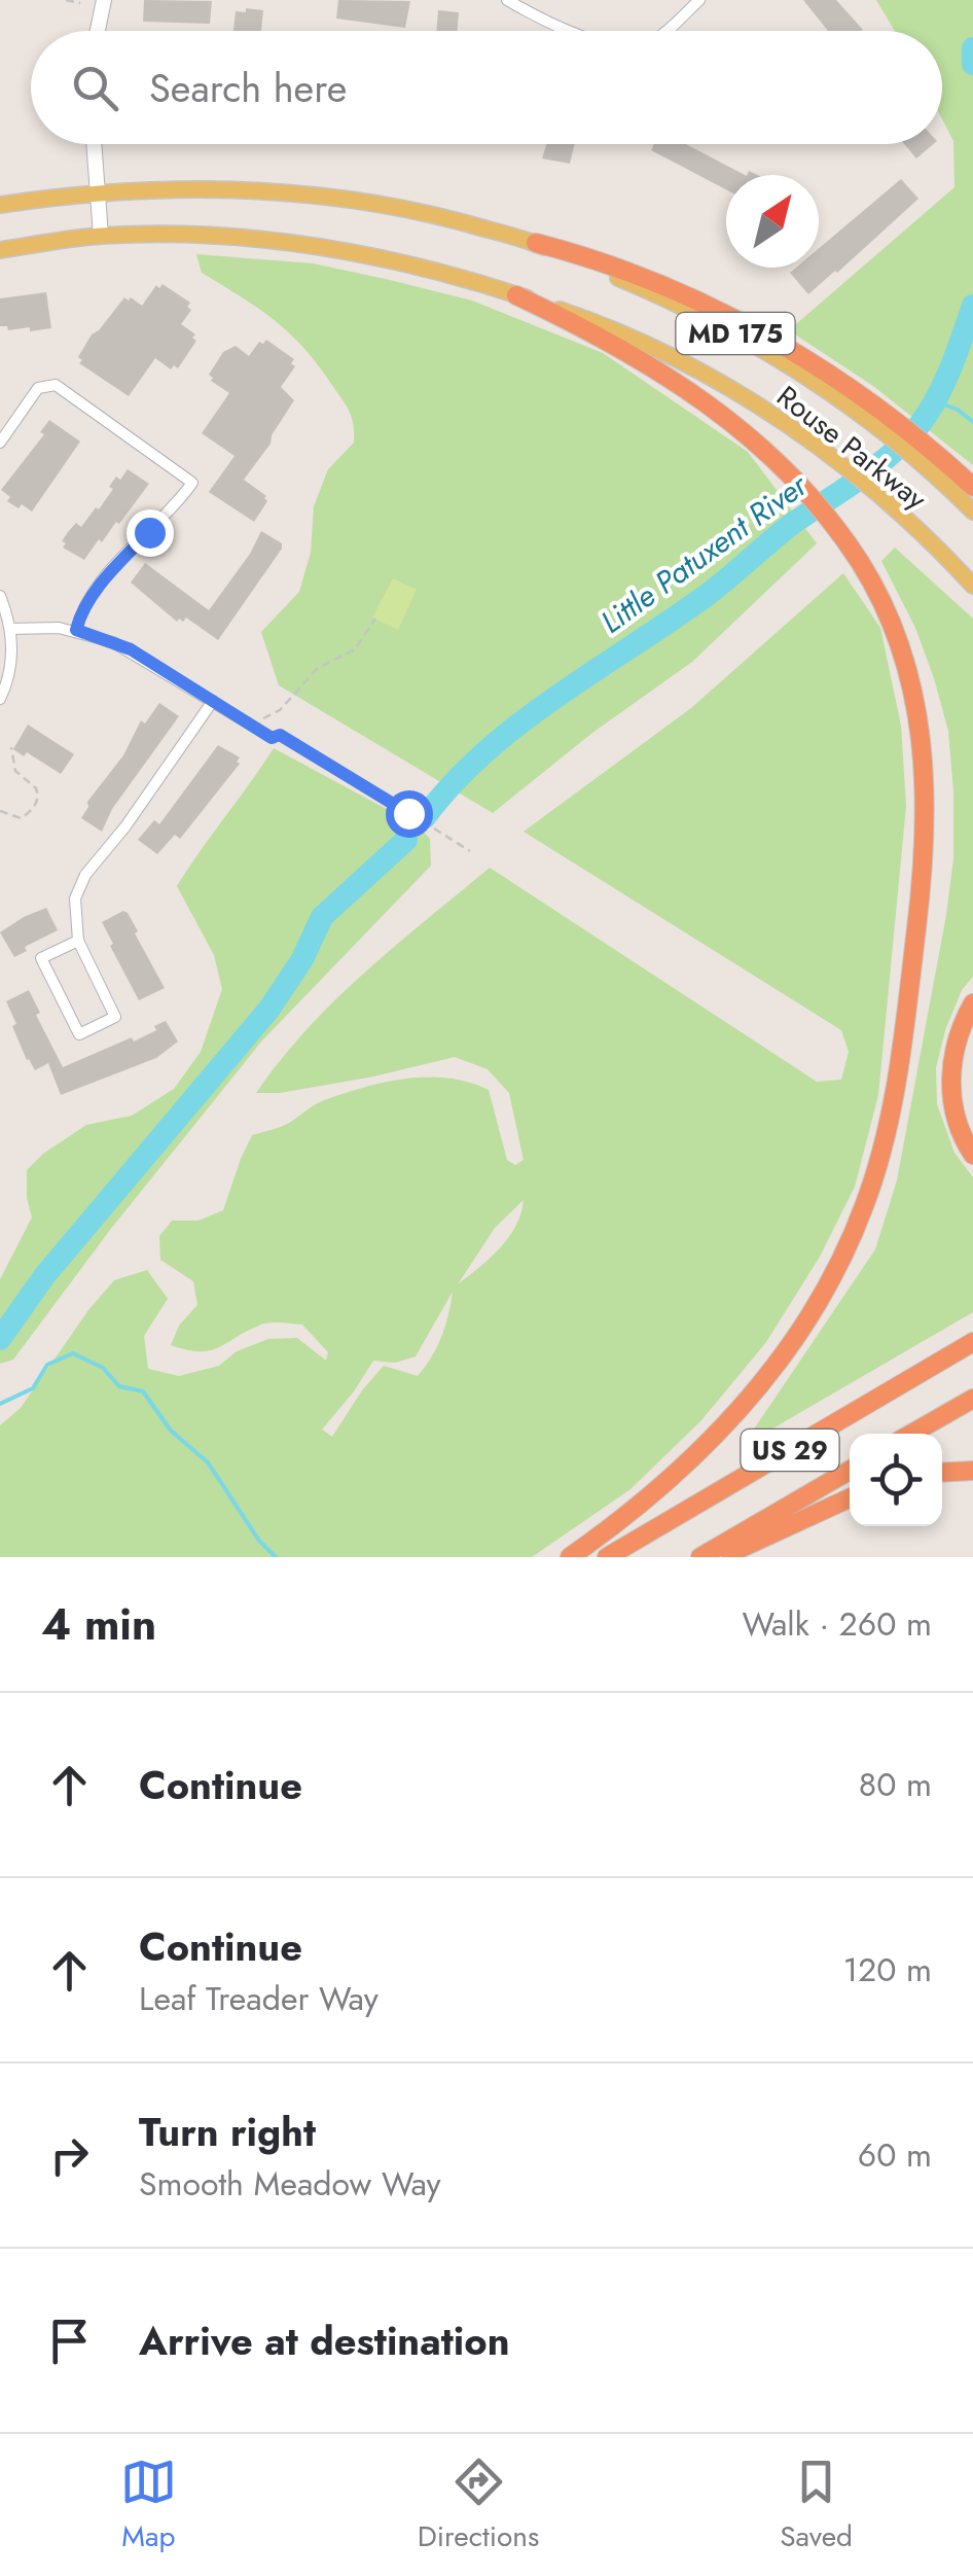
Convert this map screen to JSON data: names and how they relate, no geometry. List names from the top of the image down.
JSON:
{
  "streets": {
    "highway": ["US 29"],
    "main road": ["MD 175", "Rouse Parkway"]
  },
  "water": ["Little Patuxent River"],
  "north": "top right",
  "page": {
    "search": "Search here",
    "heading": ["4 min", "Walk · 260 m"],
    "list": [
      ["Continue", "80 m"],
      ["Continue", "Leaf Treader Way", "120 m"],
      ["Turn right", "Smooth Meadow Way", "60 m"],
      "Arrive at destination"
    ],
    "nav": ["Map", "Directions", "Saved"]
  }
}
